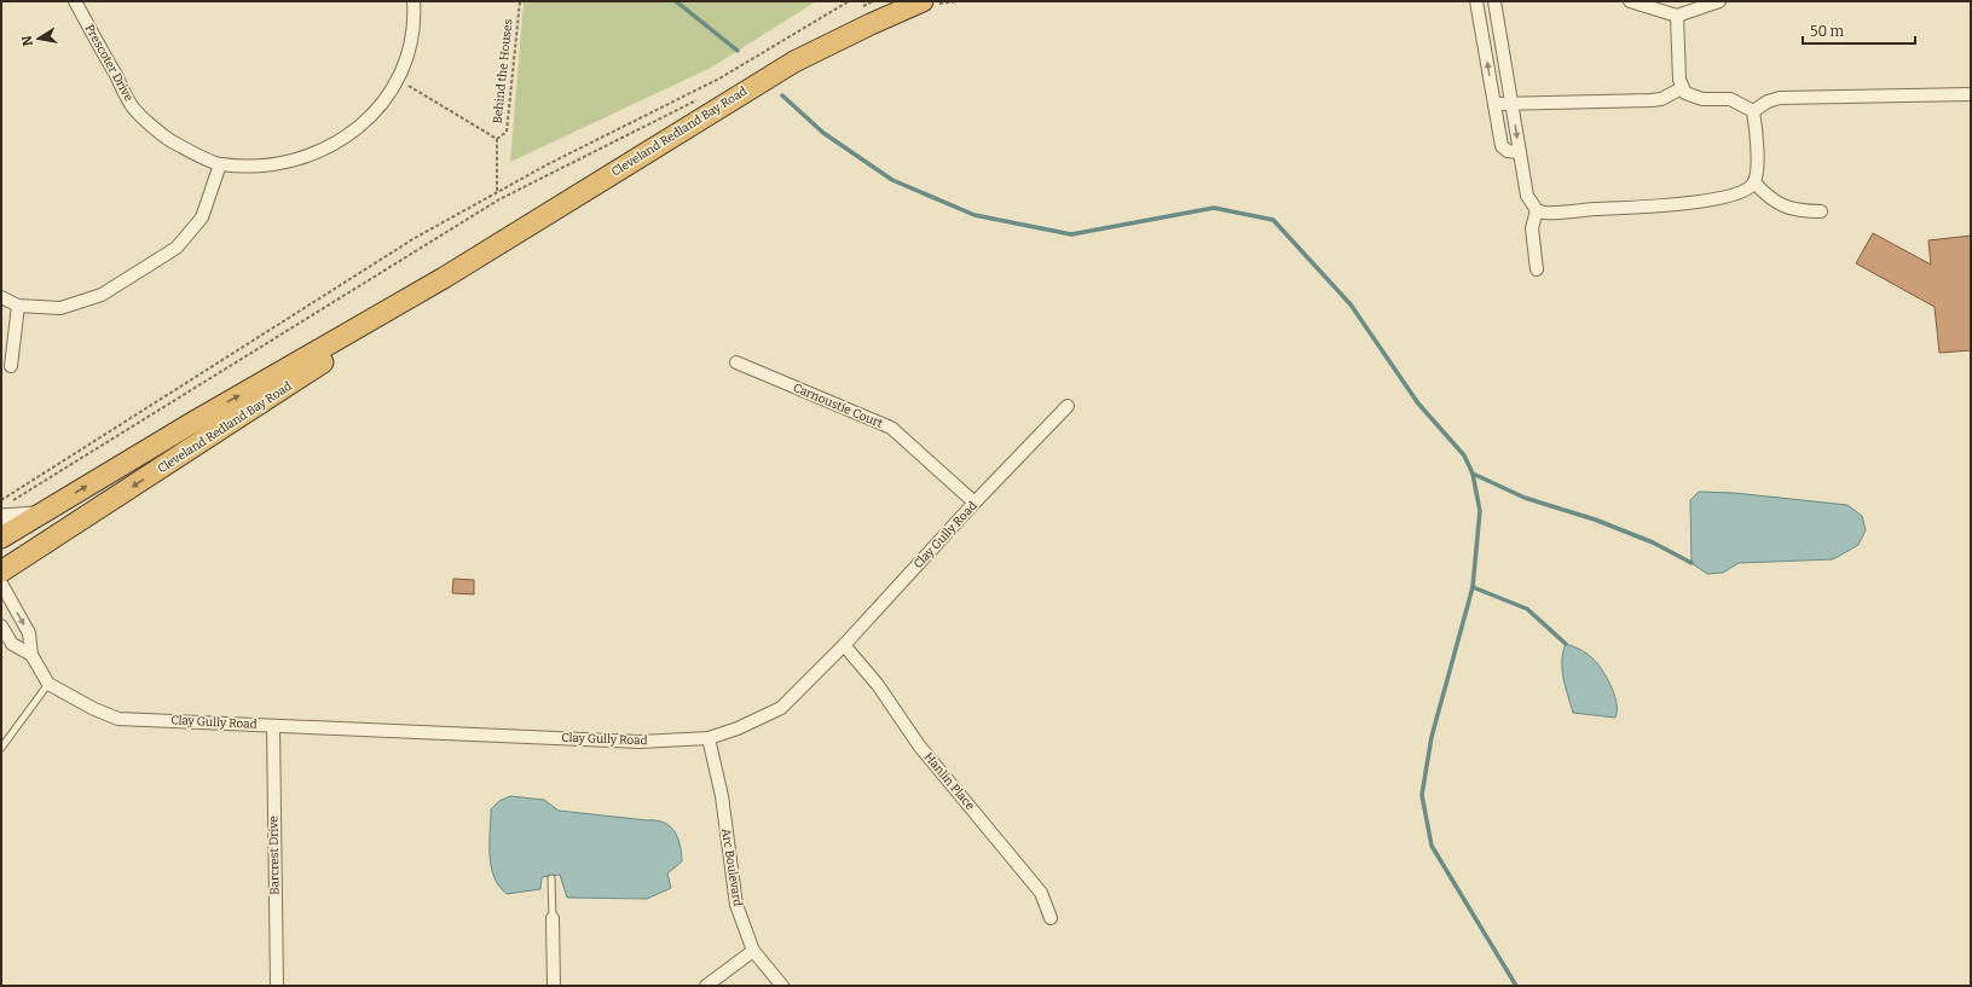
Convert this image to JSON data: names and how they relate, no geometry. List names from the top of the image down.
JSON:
{
  "streets": {
    "highway": ["Cleveland Redland Bay Road"],
    "street": [
      "Prescoter Drive",
      "Carnoustie Court",
      "Clay Gully Road",
      "Hanlin Place",
      "Barcrest Drive",
      "Arc Boulevard"
    ],
    "path": ["Behind the Houses"]
  },
  "crossings": [
    ["Carnoustie Court", "Clay Gully Road"],
    ["Clay Gully Road", "Hanlin Place"],
    ["Clay Gully Road", "Barcrest Drive"],
    ["Clay Gully Road", "Arc Boulevard"]
  ],
  "scale_bar": "50 m",
  "north": "left"
}
